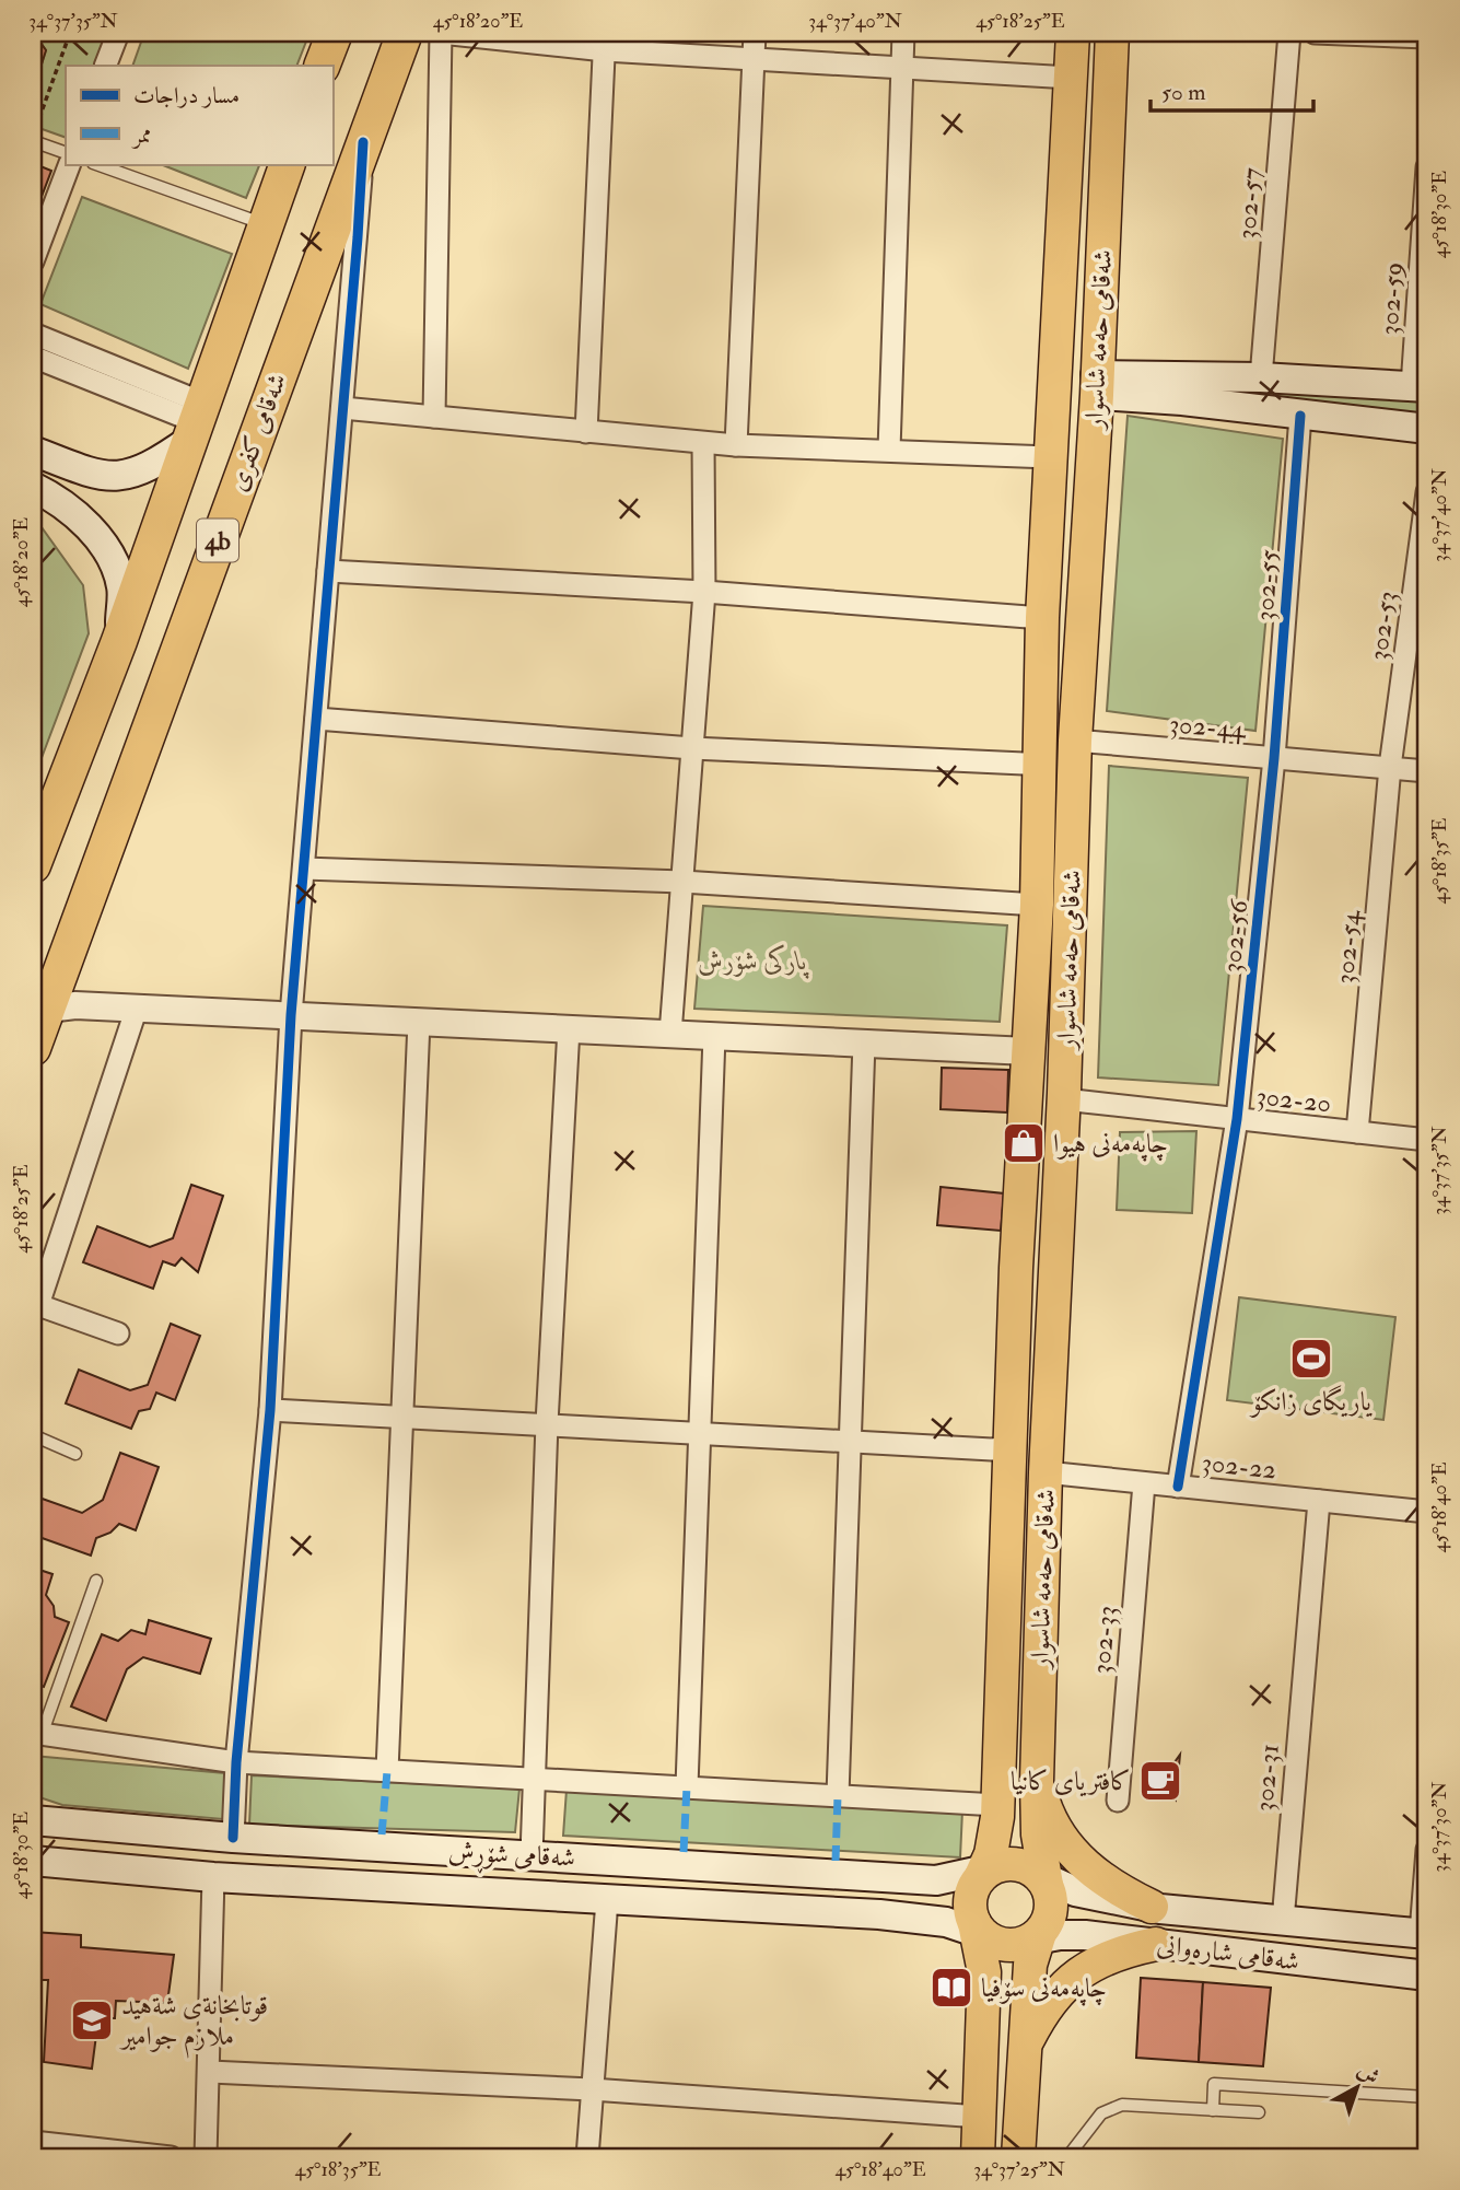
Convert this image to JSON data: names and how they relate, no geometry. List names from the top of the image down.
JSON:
{
  "streets": {
    "highway": ["شەقامی کفری", "4b"],
    "main road": ["شەقامی حەمە شاسوار", "شەقامی شۆڕش", "شەقامی شارەوانی"],
    "street": [
      "302-57",
      "302-59",
      "302-55",
      "302-53",
      "302-44",
      "302-56",
      "302-54",
      "302-20",
      "302-22",
      "302-33",
      "302-31"
    ]
  },
  "crossings": [
    ["شەقامی حەمە شاسوار", "302-44"],
    ["شەقامی حەمە شاسوار", "302-20"],
    ["شەقامی حەمە شاسوار", "302-22"],
    ["شەقامی حەمە شاسوار", "شەقامی شۆڕش"],
    ["شەقامی حەمە شاسوار", "شەقامی شارەوانی"],
    ["302-55", "302-44"],
    ["302-55", "302-56"],
    ["302-53", "302-44"],
    ["302-53", "302-54"],
    ["302-44", "302-56"],
    ["302-44", "302-54"],
    ["302-56", "302-20"],
    ["302-56", "302-22"],
    ["302-54", "302-20"],
    ["302-22", "302-33"],
    ["302-22", "302-31"],
    ["302-31", "شەقامی شارەوانی"],
    ["شەقامی شۆڕش", "شەقامی شارەوانی"]
  ],
  "parks": ["پارکی شۆرش"],
  "places": {
    "shop": ["چاپەمەنی هیوا"],
    "sports": ["یاریگای زانکۆ"],
    "cafe": ["کافتریای کانیا"],
    "library": ["چاپەمەنی سۆفیا"],
    "school or university": ["قوتابخانةى شةهيد ملازم جوامير"]
  },
  "legend": ["مسار دراجات", "ممر"],
  "scale_bar": "50 m",
  "north": "top right",
  "coordinates": [
    "34°37'35\"N",
    "45°18'20\"E",
    "34°37'40\"N",
    "45°18'25\"E",
    "45°18'30\"E",
    "45°18'35\"E",
    "45°18'40\"E",
    "34°37'30\"N",
    "34°37'25\"N"
  ]
}
